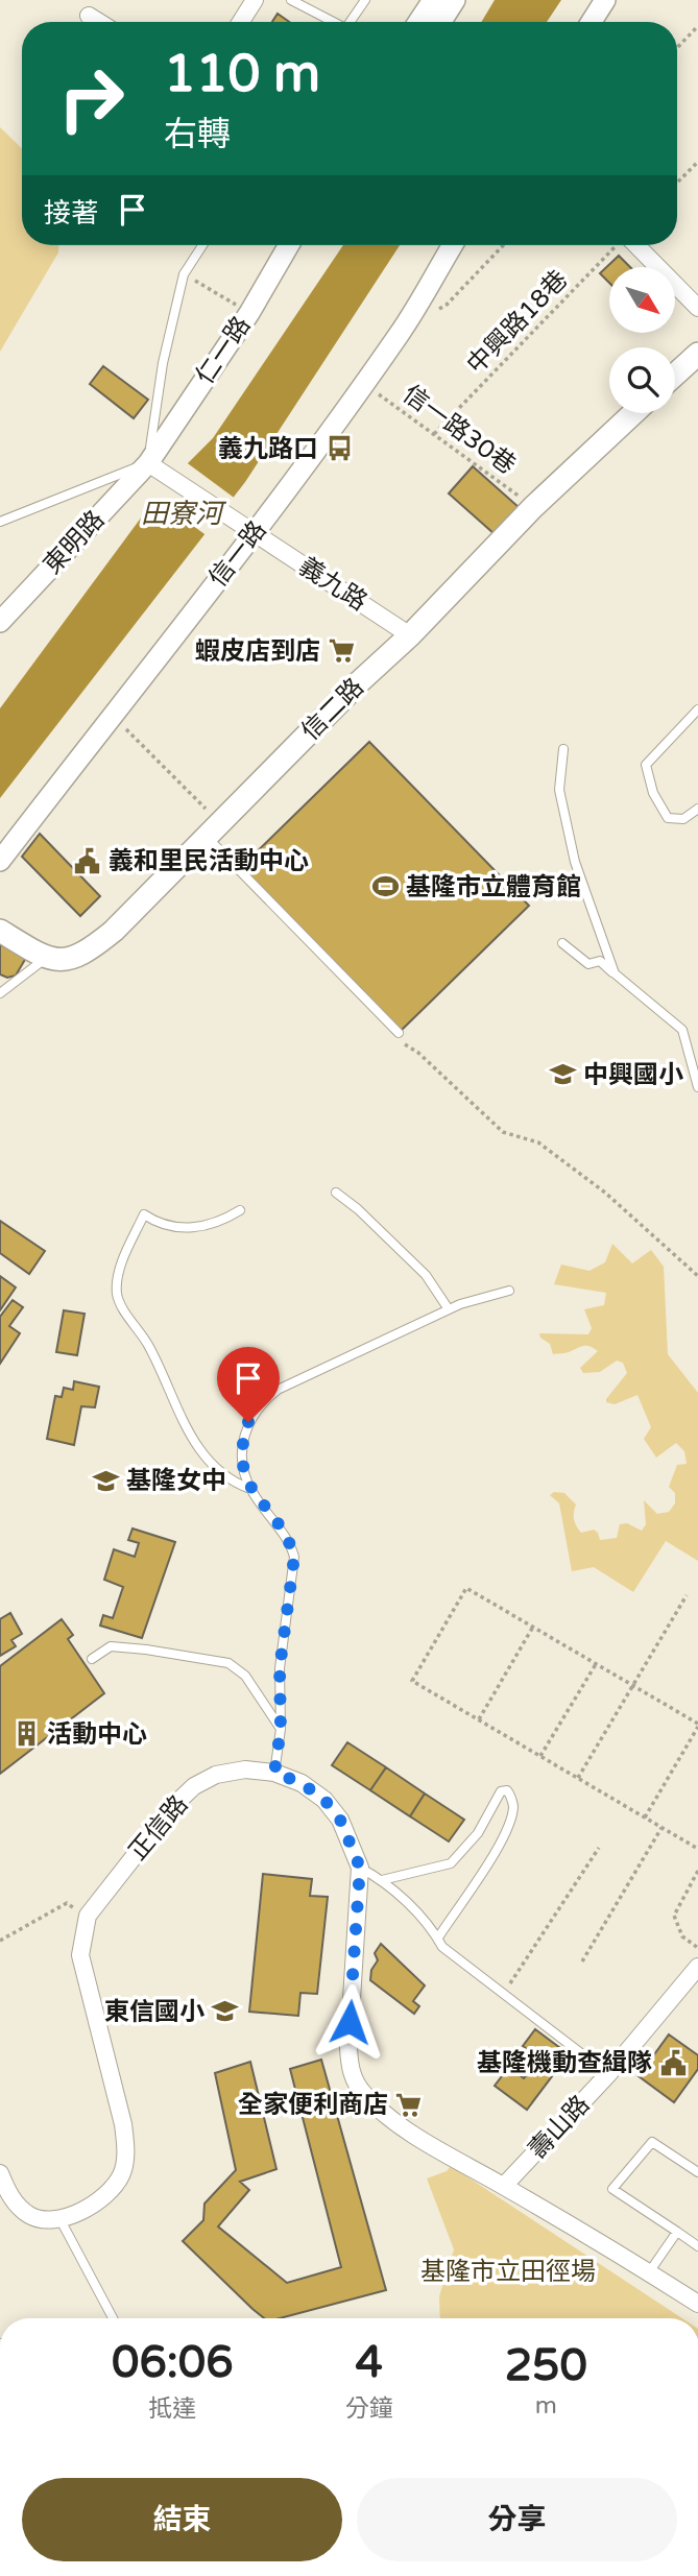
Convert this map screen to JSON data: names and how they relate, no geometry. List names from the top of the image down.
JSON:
{
  "streets": {
    "main road": ["信二路"],
    "street": [
      "仁一路",
      "東明路",
      "信一路",
      "義九路",
      "正信路",
      "壽山路"
    ],
    "path": ["中興路18巷", "信一路30巷"]
  },
  "crossings": [
    ["中興路18巷", "信一路30巷"],
    ["仁一路", "東明路"],
    ["仁一路", "義九路"],
    ["信一路30巷", "信一路"],
    ["信一路30巷", "信二路"],
    ["東明路", "義九路"],
    ["信一路", "義九路"],
    ["義九路", "信二路"],
    ["正信路", "壽山路"]
  ],
  "water": ["田寮河"],
  "parks": ["基隆市立田徑場"],
  "places": {
    "bus stop": ["義九路口"],
    "supermarket": ["蝦皮店到店", "全家便利商店"],
    "public building": ["義和里民活動中心", "基隆機動查緝隊"],
    "sports": ["基隆市立體育館"],
    "school or university": ["中興國小", "基隆女中", "東信國小"],
    "building": ["活動中心"]
  },
  "north": "bottom right",
  "page": {
    "turn": ["110 m", "右轉"],
    "then": "接著",
    "eta": [
      "06:06",
      "抵達",
      "4",
      "分鐘",
      "250",
      "m"
    ],
    "buttons": ["結束", "分享"]
  }
}
